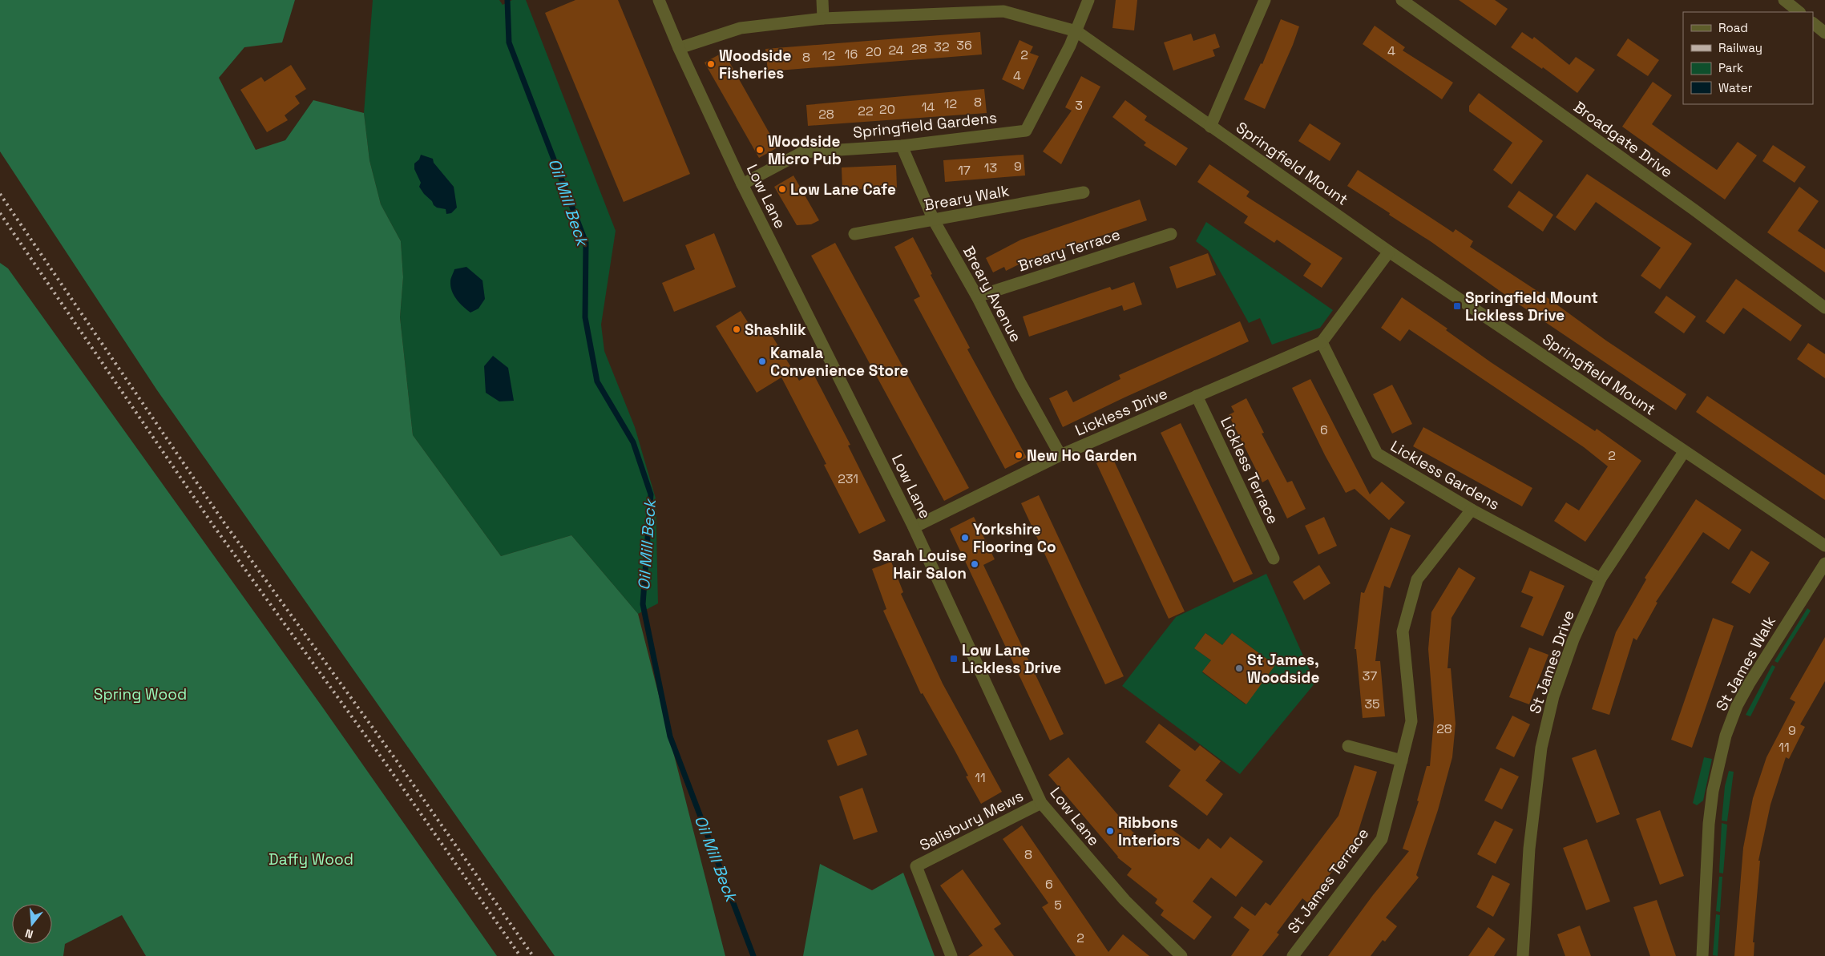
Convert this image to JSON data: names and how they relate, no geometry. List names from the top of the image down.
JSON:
{
  "streets": {
    "street": [
      "Springfield Gardens",
      "Broadgate Drive",
      "Springfield Mount",
      "Low Lane",
      "Breary Walk",
      "Breary Terrace",
      "Breary Avenue",
      "Lickless Drive",
      "Lickless Terrace",
      "Lickless Gardens",
      "St James Drive",
      "St James Walk",
      "Salisbury Mews",
      "St James Terrace"
    ]
  },
  "crossings": [
    ["Springfield Gardens", "Springfield Mount"],
    ["Springfield Gardens", "Low Lane"],
    ["Springfield Gardens", "Breary Avenue"],
    ["Springfield Mount", "Low Lane"],
    ["Springfield Mount", "St James Drive"],
    ["Low Lane", "Lickless Drive"],
    ["Low Lane", "Salisbury Mews"],
    ["Breary Walk", "Breary Avenue"],
    ["Breary Terrace", "Breary Avenue"],
    ["Breary Avenue", "Lickless Drive"],
    ["Lickless Drive", "Lickless Terrace"],
    ["Lickless Drive", "Lickless Gardens"],
    ["Lickless Gardens", "St James Drive"],
    ["Lickless Gardens", "St James Terrace"]
  ],
  "water": ["Oil Mill Beck"],
  "parks": ["Spring Wood", "Daffy Wood"],
  "places": {
    "other": [
      "Woodside Fisheries",
      "Woodside Micro Pub",
      "Low Lane Cafe",
      "Shashlik",
      "Kamala Convenience Store",
      "New Ho Garden",
      "Yorkshire Flooring Co",
      "Sarah Louise Hair Salon",
      "St James, Woodside",
      "Ribbons Interiors"
    ],
    "transit": ["Springfield Mount Lickless Drive", "Low Lane Lickless Drive"]
  },
  "house_numbers": [
    "36",
    "32",
    "28",
    "24",
    "4",
    "20",
    "16",
    "2",
    "12",
    "8",
    "4",
    "8",
    "12",
    "3",
    "14",
    "20",
    "22",
    "28",
    "9",
    "13",
    "17",
    "6",
    "2",
    "231",
    "37",
    "35",
    "28",
    "9",
    "11",
    "11",
    "8",
    "6",
    "5",
    "2"
  ],
  "legend": [
    "Road",
    "Railway",
    "Park",
    "Water"
  ],
  "north": "bottom"
}
